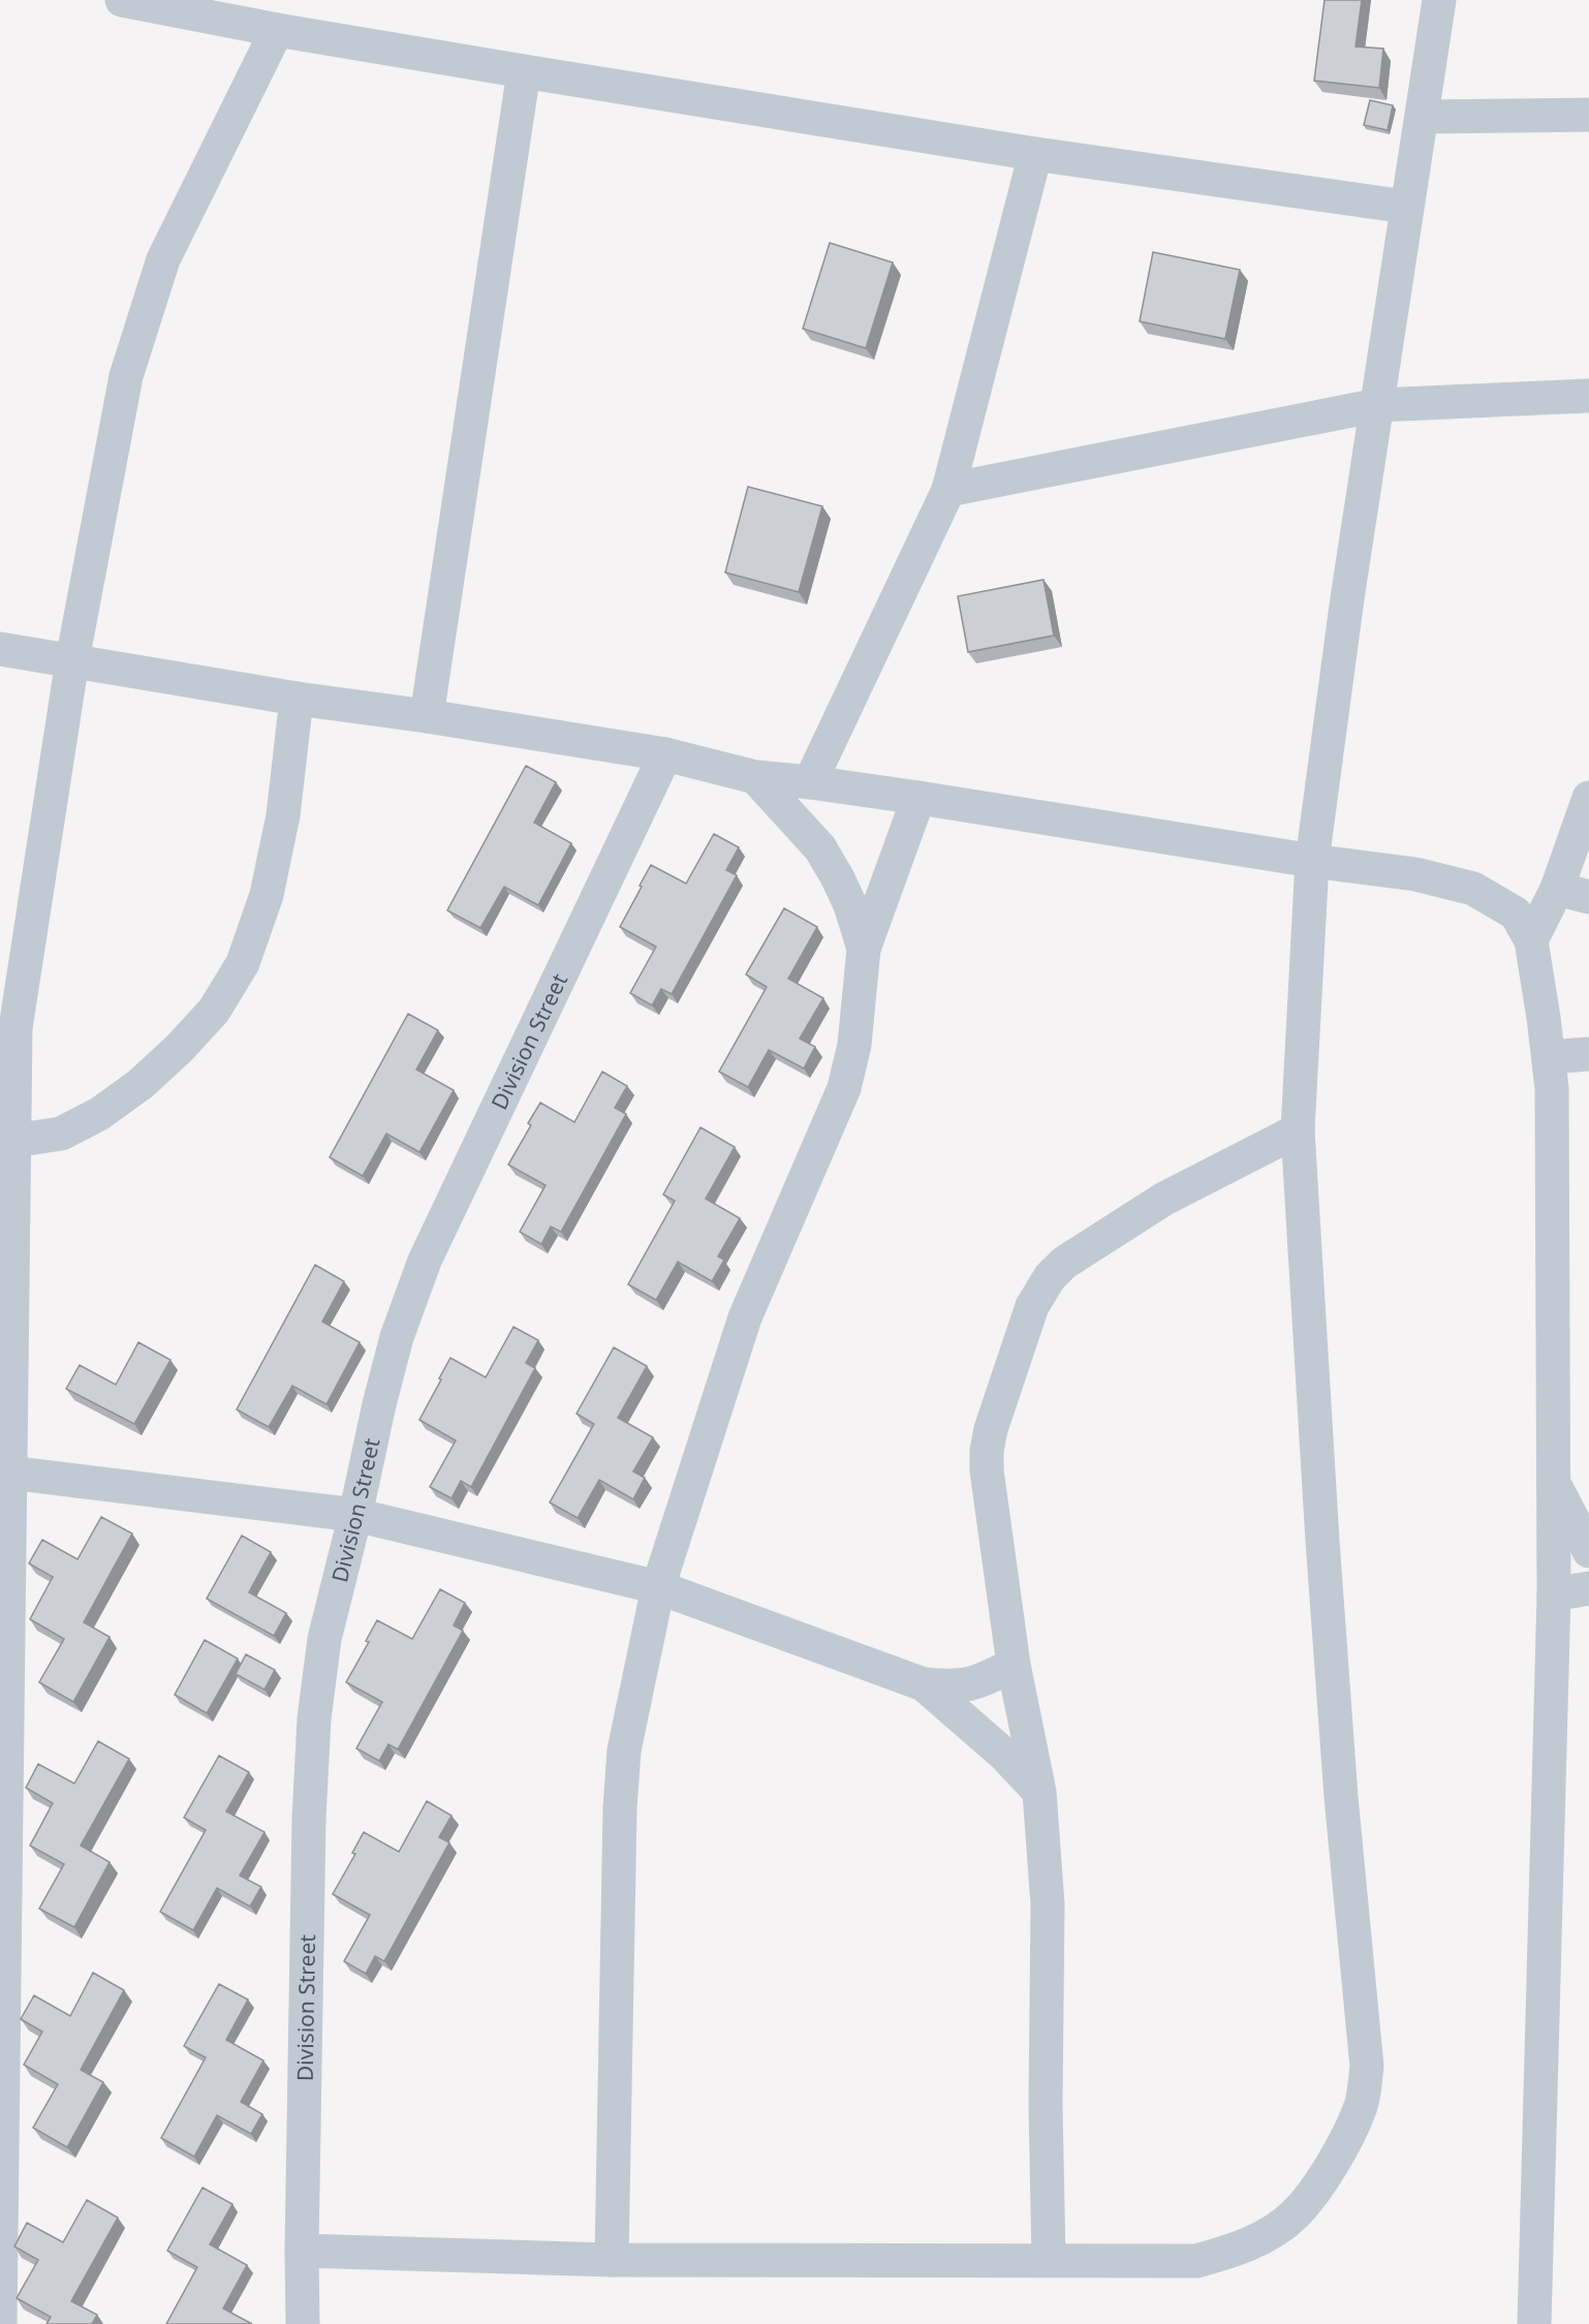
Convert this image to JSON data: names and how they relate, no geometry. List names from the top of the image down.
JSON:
{
  "streets": {
    "street": ["Division Street"]
  }
}
